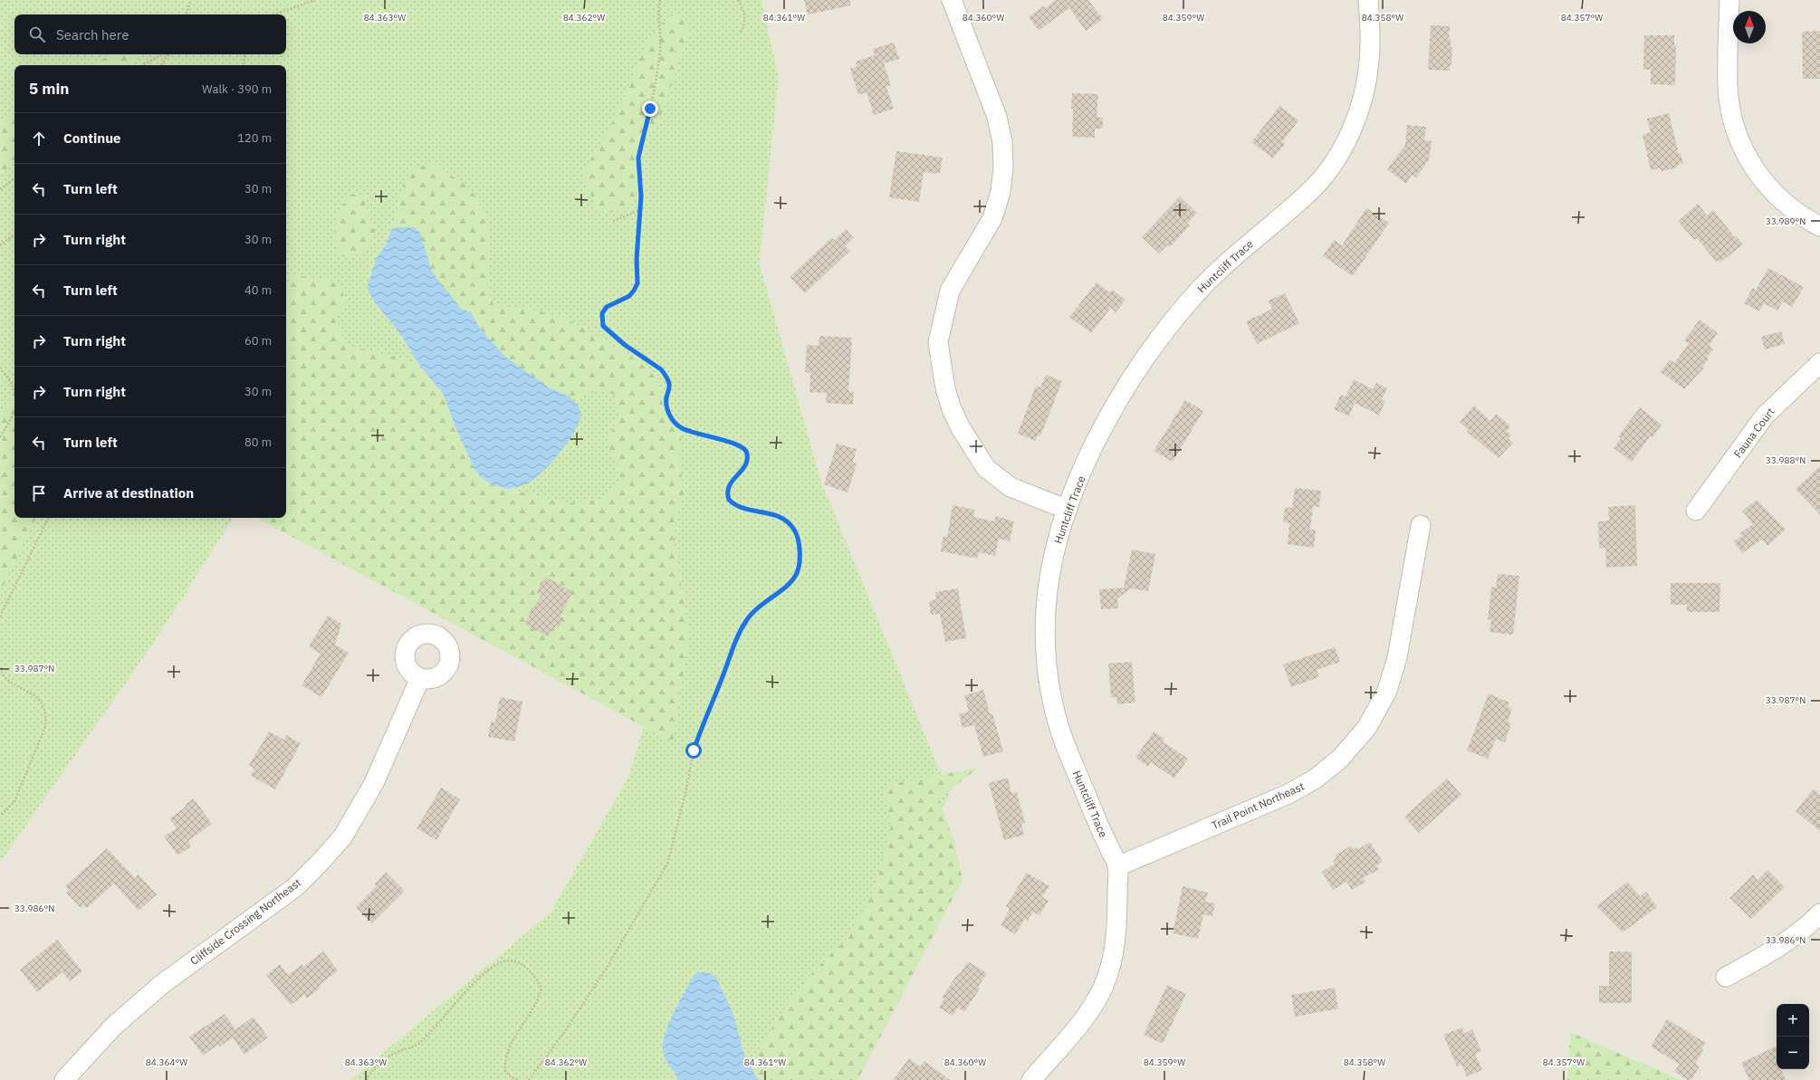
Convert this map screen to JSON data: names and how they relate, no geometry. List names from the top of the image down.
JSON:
{
  "streets": {
    "street": [
      "Huntcliff Trace",
      "Fauna Court",
      "Trail Point Northeast",
      "Cliffside Crossing Northeast"
    ]
  },
  "crossings": [
    ["Huntcliff Trace", "Trail Point Northeast"]
  ],
  "north": "top",
  "page": {
    "search": "Search here",
    "heading": ["5 min", "Walk · 390 m"],
    "list": [
      ["Continue", "120 m"],
      ["Turn left", "30 m"],
      ["Turn right", "30 m"],
      ["Turn left", "40 m"],
      ["Turn right", "60 m"],
      ["Turn right", "30 m"],
      ["Turn left", "80 m"],
      "Arrive at destination"
    ],
    "map_buttons": ["+", "−"]
  },
  "coordinates": [
    "84.363°W",
    "84.362°W",
    "84.361°W",
    "84.360°W",
    "84.359°W",
    "84.358°W",
    "84.357°W",
    "33.989°N",
    "33.988°N",
    "33.987°N",
    "33.986°N",
    "84.364°W"
  ]
}
